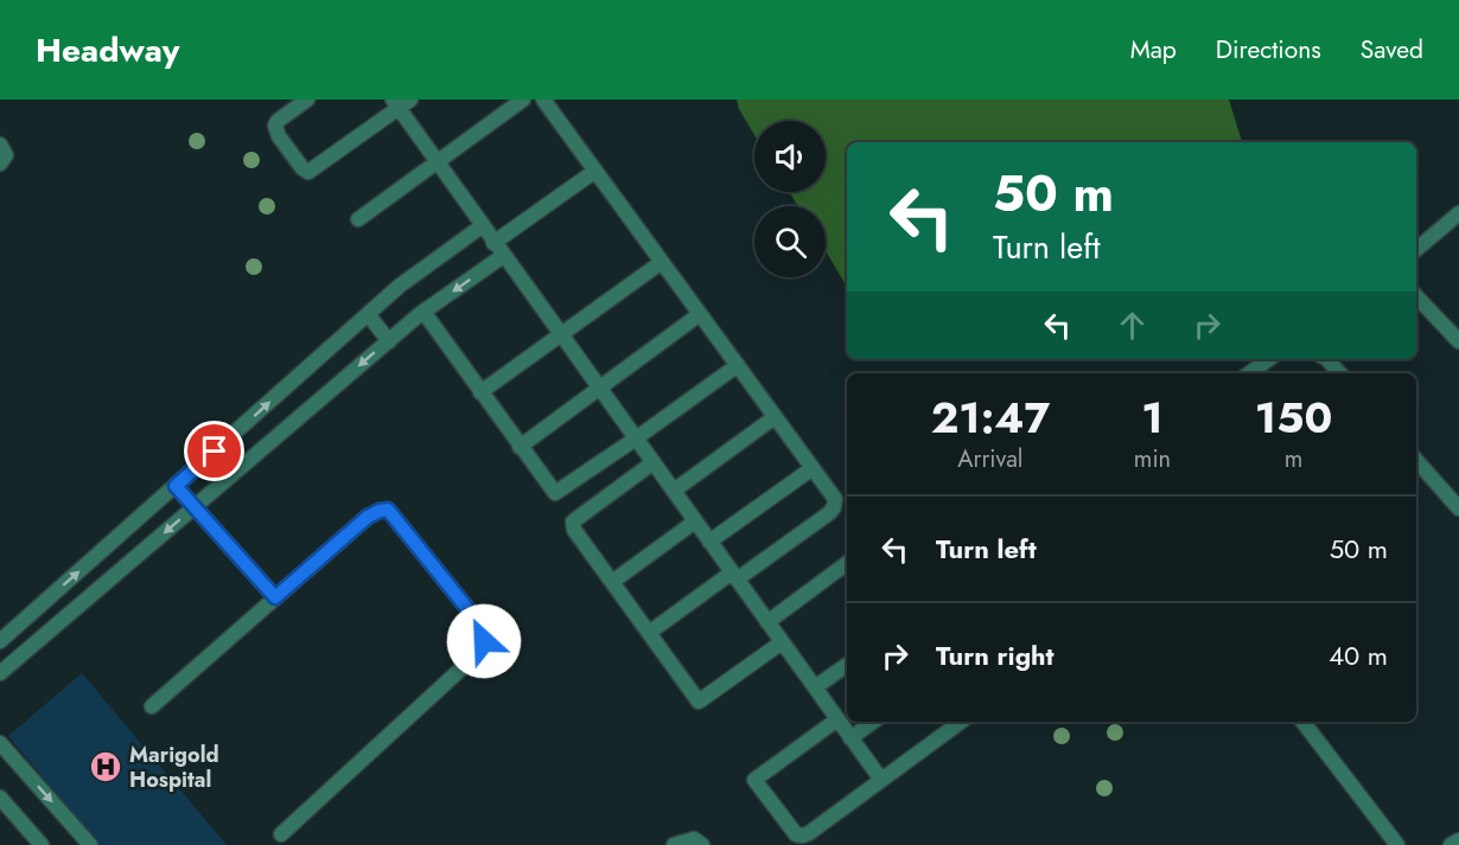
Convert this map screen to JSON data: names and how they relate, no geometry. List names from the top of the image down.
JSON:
{
  "places": {
    "hospital": ["Marigold Hospital"]
  },
  "page": {
    "header": "Headway",
    "nav": ["Map", "Directions", "Saved"],
    "turn": ["50 m", "Turn left"],
    "eta": [
      "21:47",
      "Arrival",
      "1",
      "min",
      "150",
      "m"
    ],
    "list": [
      {
        "name": "Turn left",
        "value": "50 m"
      },
      {
        "name": "Turn right",
        "value": "40 m"
      }
    ]
  }
}
